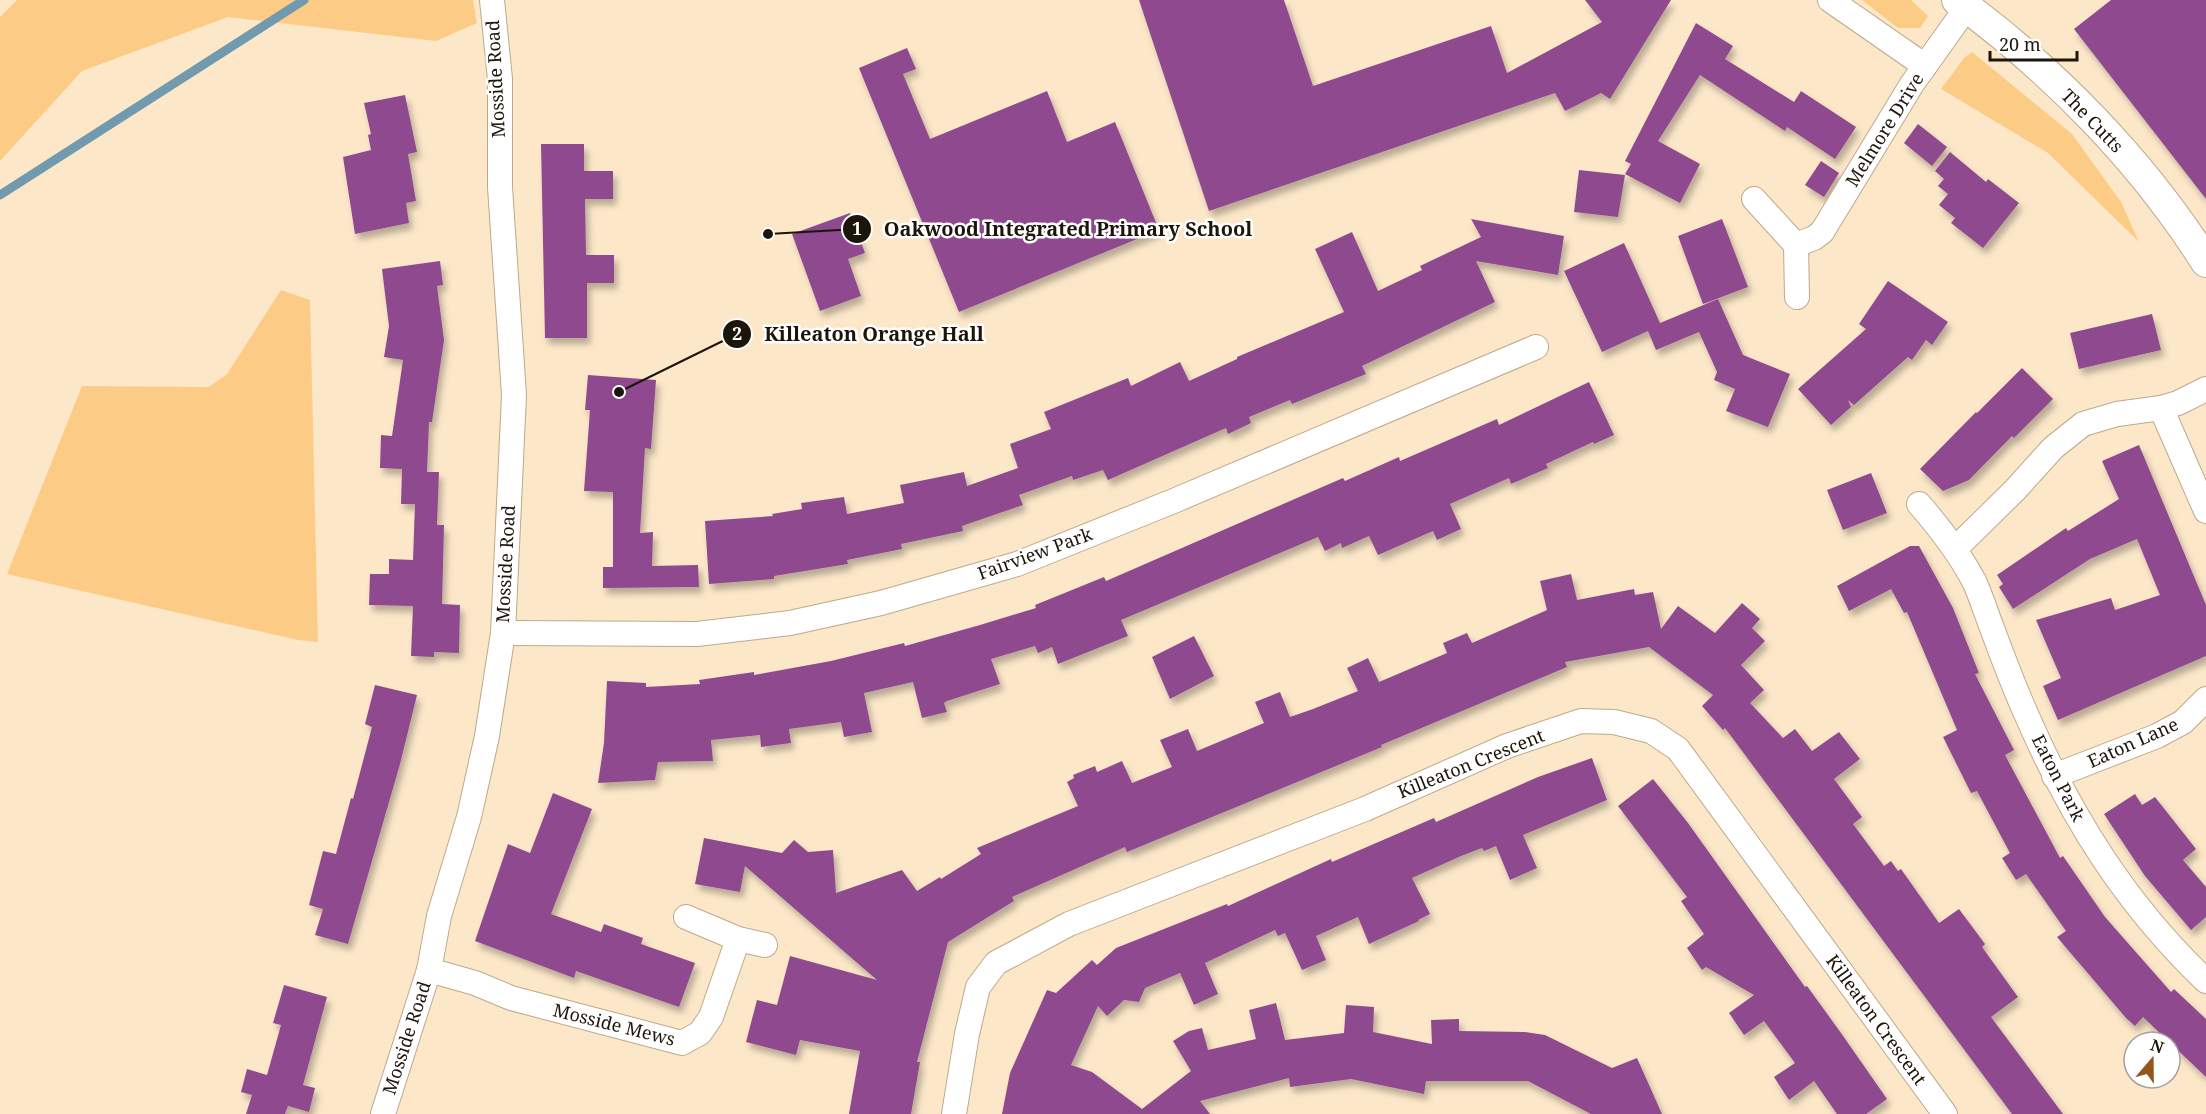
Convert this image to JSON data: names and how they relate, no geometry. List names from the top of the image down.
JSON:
{
  "streets": {
    "street": [
      "Mosside Road",
      "The Cutts",
      "Melmore Drive",
      "Fairview Park",
      "Eaton Lane",
      "Killeaton Crescent",
      "Eaton Park",
      "Mosside Mews"
    ]
  },
  "crossings": [
    ["Mosside Road", "Fairview Park"],
    ["Mosside Road", "Mosside Mews"],
    ["The Cutts", "Melmore Drive"],
    ["Eaton Lane", "Eaton Park"]
  ],
  "places": ["Oakwood Integrated Primary School", "Killeaton Orange Hall"],
  "scale_bar": "20 m",
  "north": "top"
}
